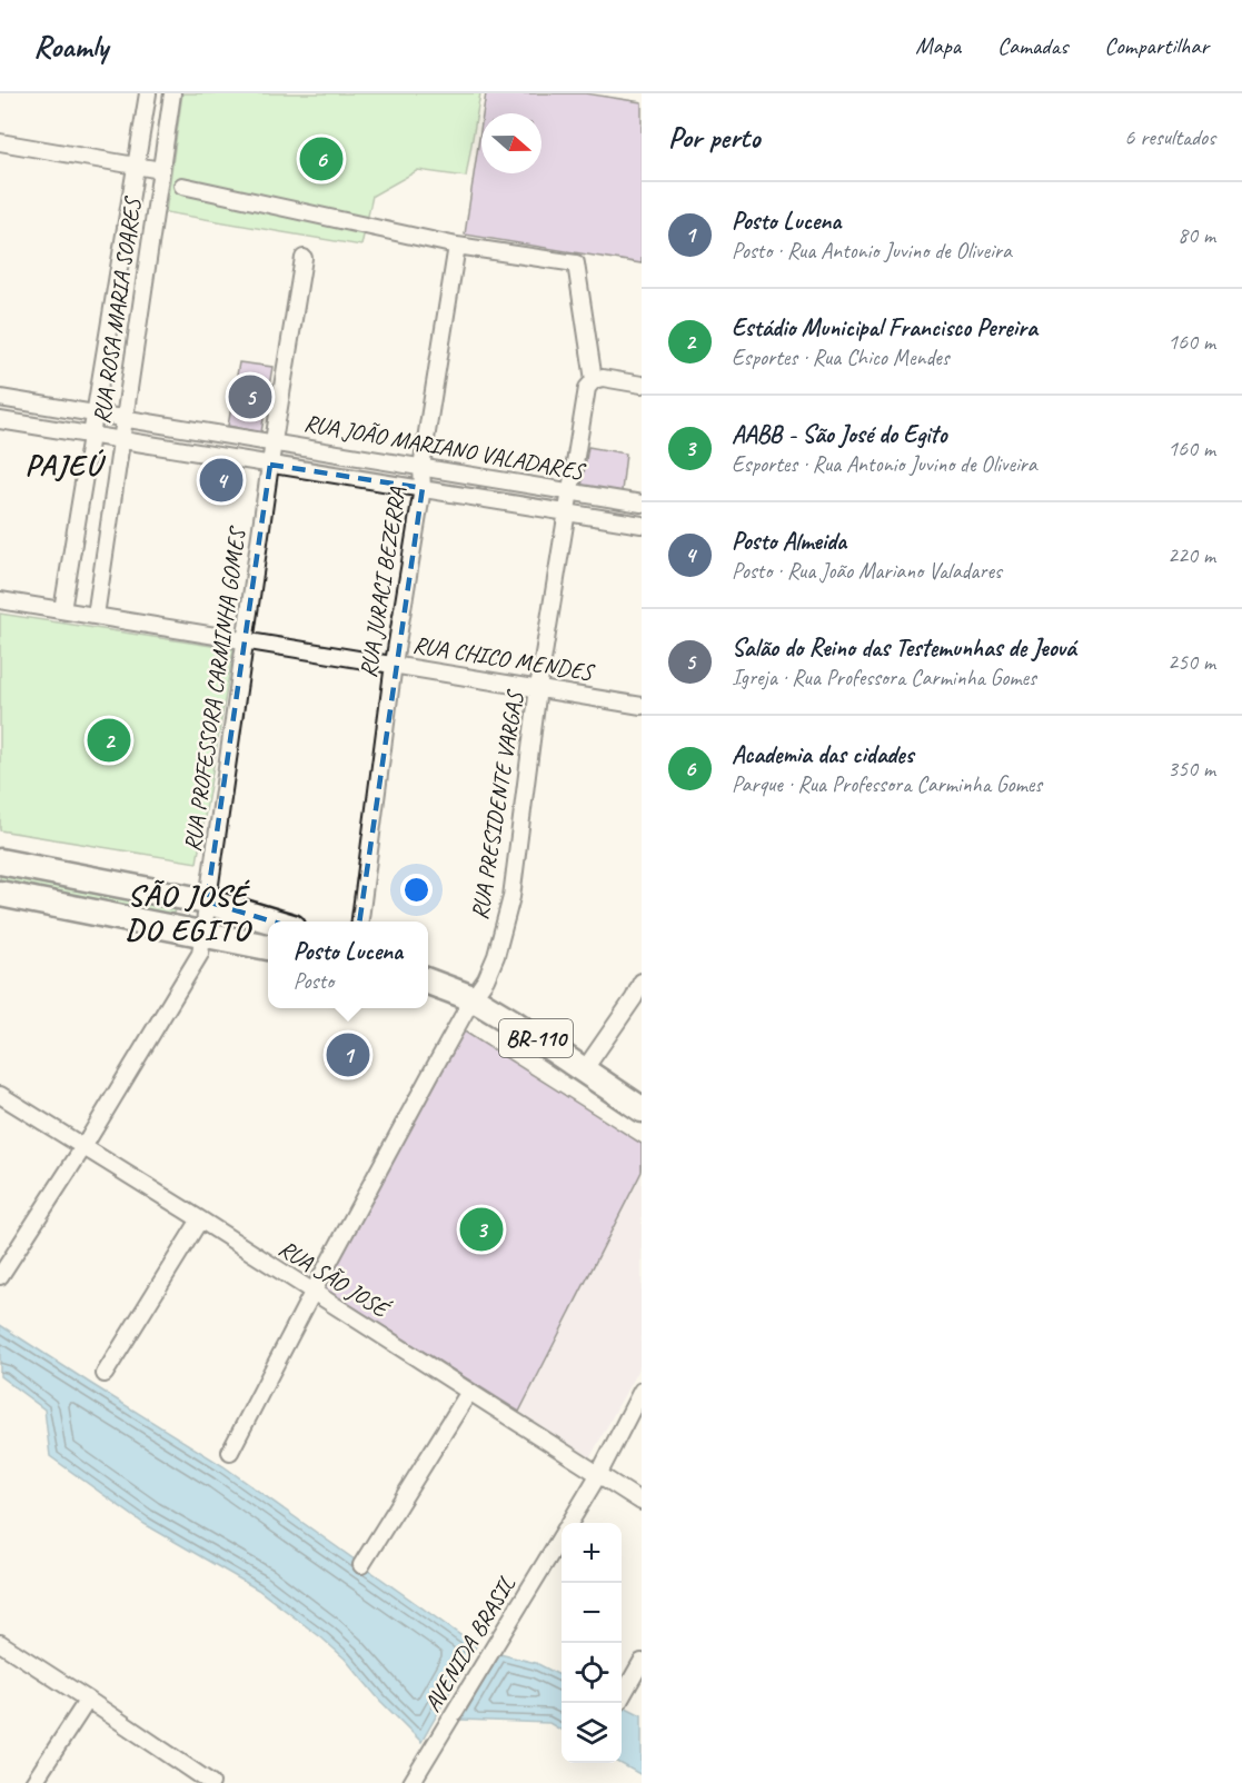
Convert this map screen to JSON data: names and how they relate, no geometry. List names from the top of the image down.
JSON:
{
  "streets": {
    "main road": ["BR-110"],
    "street": [
      "RUA ROSA MARIA SOARES",
      "RUA JOÃO MARIANO VALADARES",
      "RUA JURACI BEZERRA",
      "RUA CHICO MENDES",
      "RUA PROFESSORA CARMINHA GOMES",
      "RUA PRESIDENTE VARGAS",
      "RUA SÃO JOSÉ",
      "AVENIDA BRASIL"
    ]
  },
  "crossings": [
    ["RUA ROSA MARIA SOARES", "RUA JOÃO MARIANO VALADARES"],
    ["RUA ROSA MARIA SOARES", "RUA CHICO MENDES"],
    ["RUA JOÃO MARIANO VALADARES", "RUA JURACI BEZERRA"],
    ["RUA JOÃO MARIANO VALADARES", "RUA PROFESSORA CARMINHA GOMES"],
    ["RUA JOÃO MARIANO VALADARES", "RUA PRESIDENTE VARGAS"],
    ["RUA JURACI BEZERRA", "RUA CHICO MENDES"],
    ["RUA CHICO MENDES", "RUA PROFESSORA CARMINHA GOMES"],
    ["RUA CHICO MENDES", "RUA PRESIDENTE VARGAS"],
    ["RUA PROFESSORA CARMINHA GOMES", "RUA SÃO JOSÉ"],
    ["RUA PRESIDENTE VARGAS", "BR-110"],
    ["RUA PRESIDENTE VARGAS", "RUA SÃO JOSÉ"],
    ["RUA SÃO JOSÉ", "AVENIDA BRASIL"]
  ],
  "districts": ["PAJEÚ", "SÃO JOSÉ DO EGITO"],
  "north": "right",
  "page": {
    "header": "Roamly",
    "nav": ["Mapa", "Camadas", "Compartilhar"],
    "heading": ["Por perto", "6 resultados"],
    "pins": [
      "6",
      "5",
      "4",
      "2",
      "1",
      "3"
    ],
    "list": [
      {
        "mark": "1",
        "name": "Posto Lucena",
        "note": "Posto · Rua Antonio Juvino de Oliveira",
        "value": "80 m"
      },
      {
        "mark": "2",
        "name": "Estádio Municipal Francisco Pereira",
        "note": "Esportes · Rua Chico Mendes",
        "value": "160 m"
      },
      {
        "mark": "3",
        "name": "AABB - São José do Egito",
        "note": "Esportes · Rua Antonio Juvino de Oliveira",
        "value": "160 m"
      },
      {
        "mark": "4",
        "name": "Posto Almeida",
        "note": "Posto · Rua João Mariano Valadares",
        "value": "220 m"
      },
      {
        "mark": "5",
        "name": "Salão do Reino das Testemunhas de Jeová",
        "note": "Igreja · Rua Professora Carminha Gomes",
        "value": "250 m"
      },
      {
        "mark": "6",
        "name": "Academia das cidades",
        "note": "Parque · Rua Professora Carminha Gomes",
        "value": "350 m"
      }
    ],
    "popup": ["Posto Lucena", "Posto"],
    "map_buttons": ["+", "−"]
  }
}
